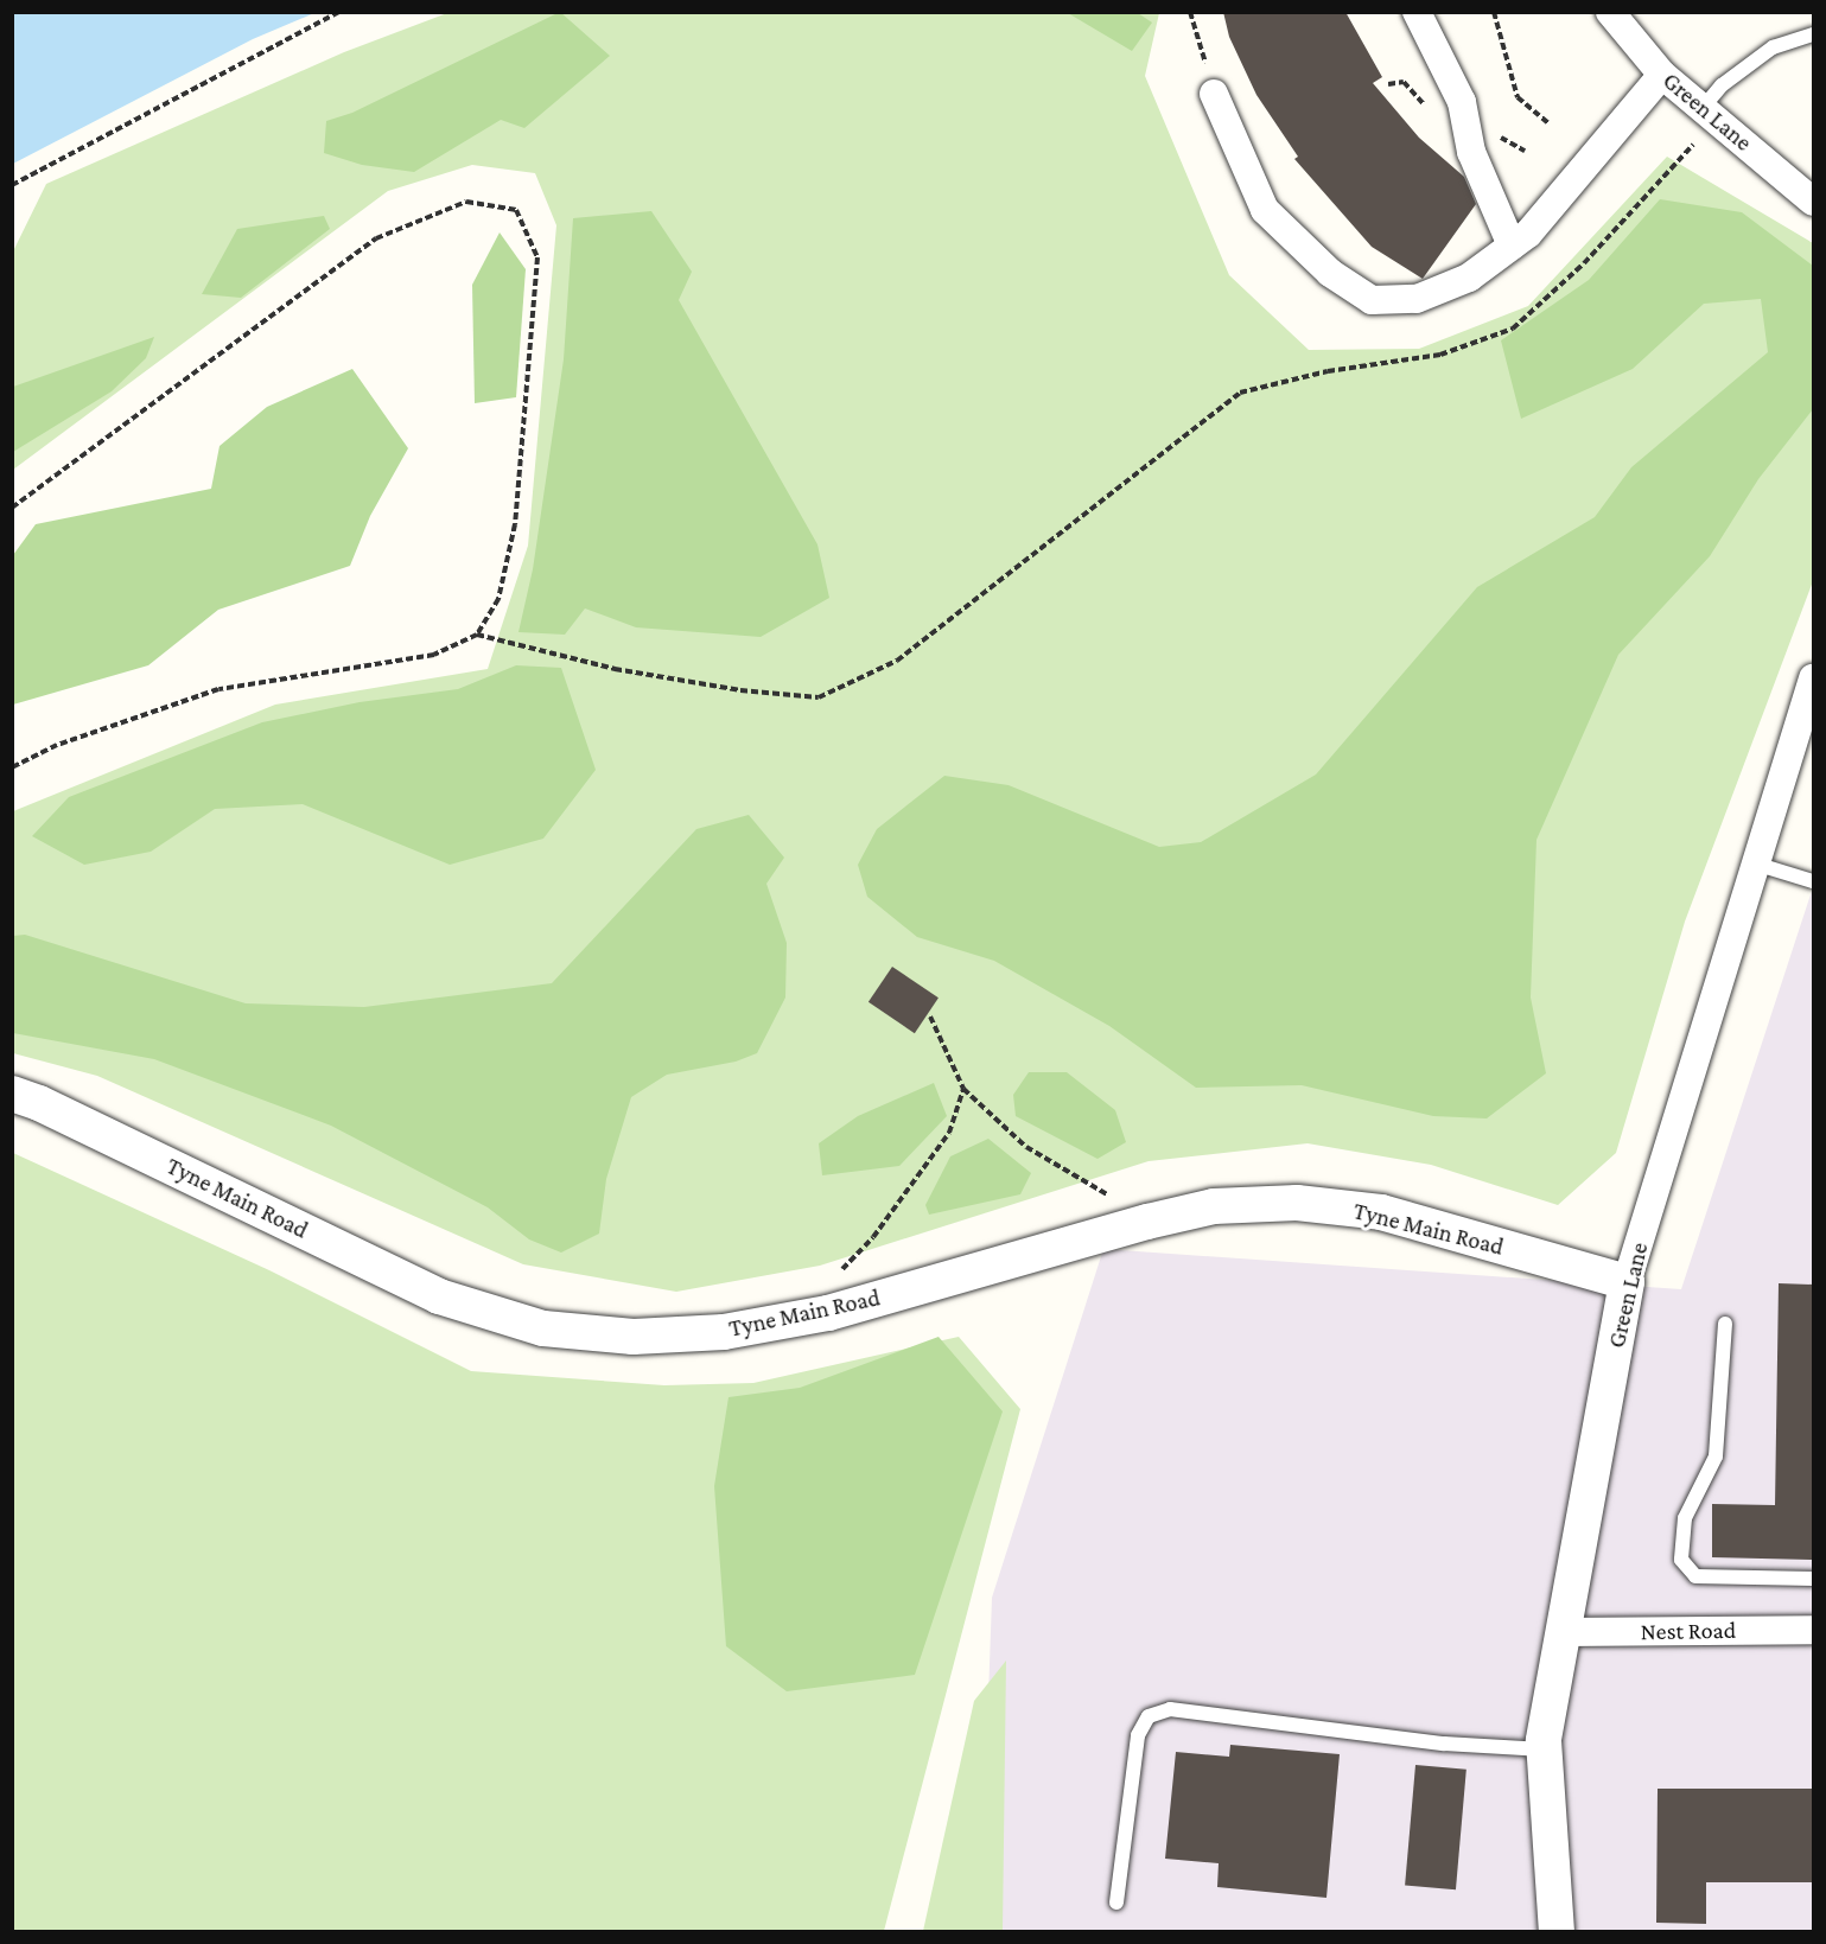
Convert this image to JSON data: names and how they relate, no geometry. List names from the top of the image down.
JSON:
{
  "streets": {
    "street": ["Green Lane", "Tyne Main Road", "Nest Road"]
  },
  "crossings": [
    ["Green Lane", "Tyne Main Road"],
    ["Green Lane", "Nest Road"]
  ]
}
